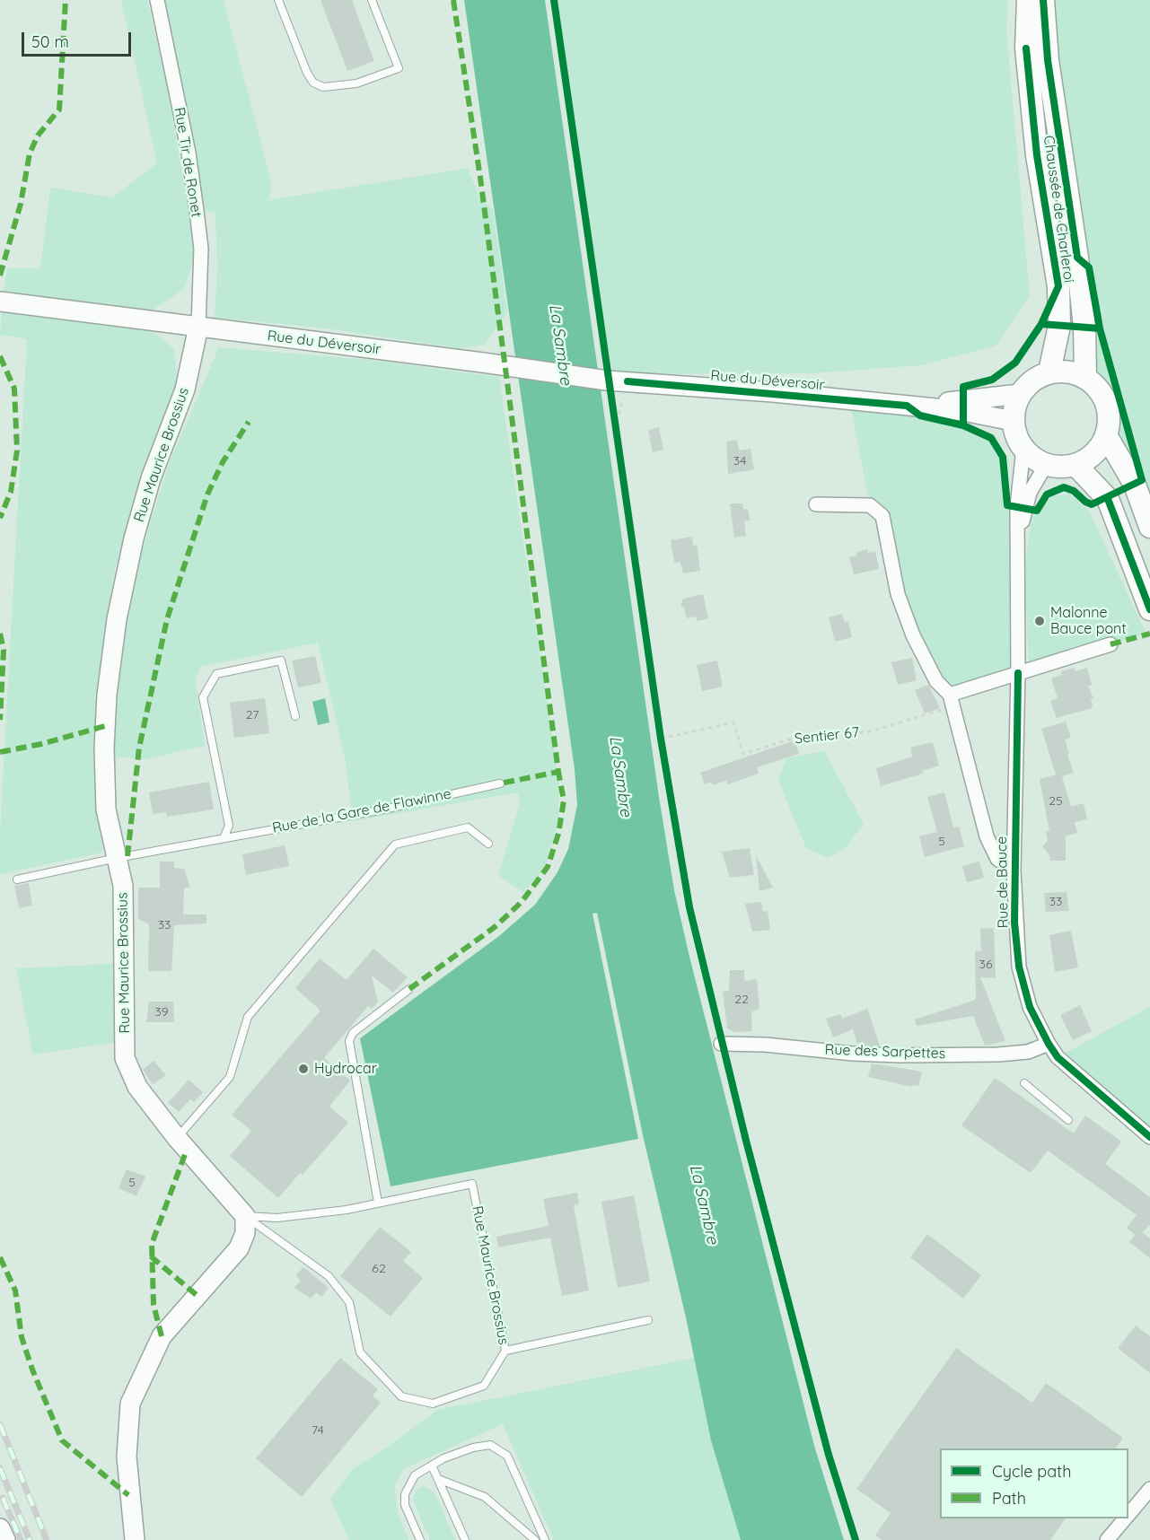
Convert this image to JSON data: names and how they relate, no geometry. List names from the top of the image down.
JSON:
{
  "streets": {
    "main road": ["Chaussée de Charleroi"],
    "street": [
      "Rue Tir de Ronet",
      "Rue du Déversoir",
      "Rue Maurice Brossius",
      "Rue de Bauce",
      "Rue des Sarpettes"
    ],
    "lane": ["Rue de la Gare de Flawinne"],
    "path": ["Sentier 67"]
  },
  "crossings": [
    ["Rue Tir de Ronet", "Rue du Déversoir"],
    ["Rue Tir de Ronet", "Rue Maurice Brossius"],
    ["Chaussée de Charleroi", "Rue du Déversoir"],
    ["Chaussée de Charleroi", "Rue de Bauce"],
    ["Rue du Déversoir", "Rue Maurice Brossius"],
    ["Rue du Déversoir", "Rue de Bauce"],
    ["Rue Maurice Brossius", "Rue de la Gare de Flawinne"],
    ["Rue de Bauce", "Rue des Sarpettes"]
  ],
  "water": ["La Sambre"],
  "places": ["Malonne Bauce pont", "Hydrocar"],
  "house_numbers": [
    "34",
    "27",
    "25",
    "5",
    "33",
    "33",
    "36",
    "22",
    "39",
    "5",
    "62",
    "74"
  ],
  "legend": ["Cycle path", "Path"],
  "scale_bar": "50 m"
}
